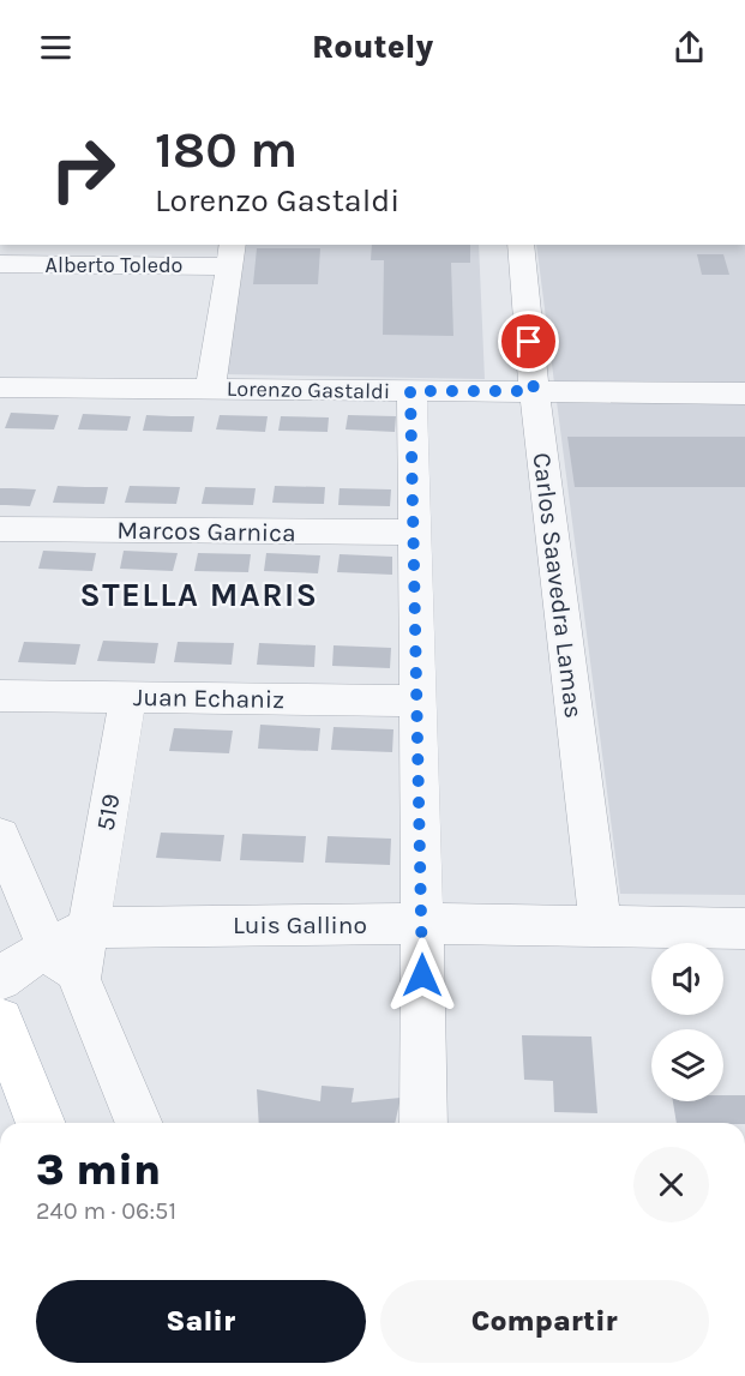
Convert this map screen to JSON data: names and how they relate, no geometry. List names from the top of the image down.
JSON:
{
  "streets": {
    "street": [
      "Alberto Toledo",
      "Lorenzo Gastaldi",
      "Marcos Garnica",
      "Carlos Saavedra Lamas",
      "Juan Echaniz",
      "519",
      "Luis Gallino"
    ]
  },
  "crossings": [
    ["Lorenzo Gastaldi", "Carlos Saavedra Lamas"],
    ["Carlos Saavedra Lamas", "Luis Gallino"],
    ["Juan Echaniz", "519"],
    ["519", "Luis Gallino"]
  ],
  "districts": ["STELLA MARIS"],
  "page": {
    "header": "Routely",
    "turn": ["180 m", "Lorenzo Gastaldi"],
    "heading": ["3 min", "240 m · 06:51"],
    "buttons": ["Salir", "Compartir"]
  }
}
